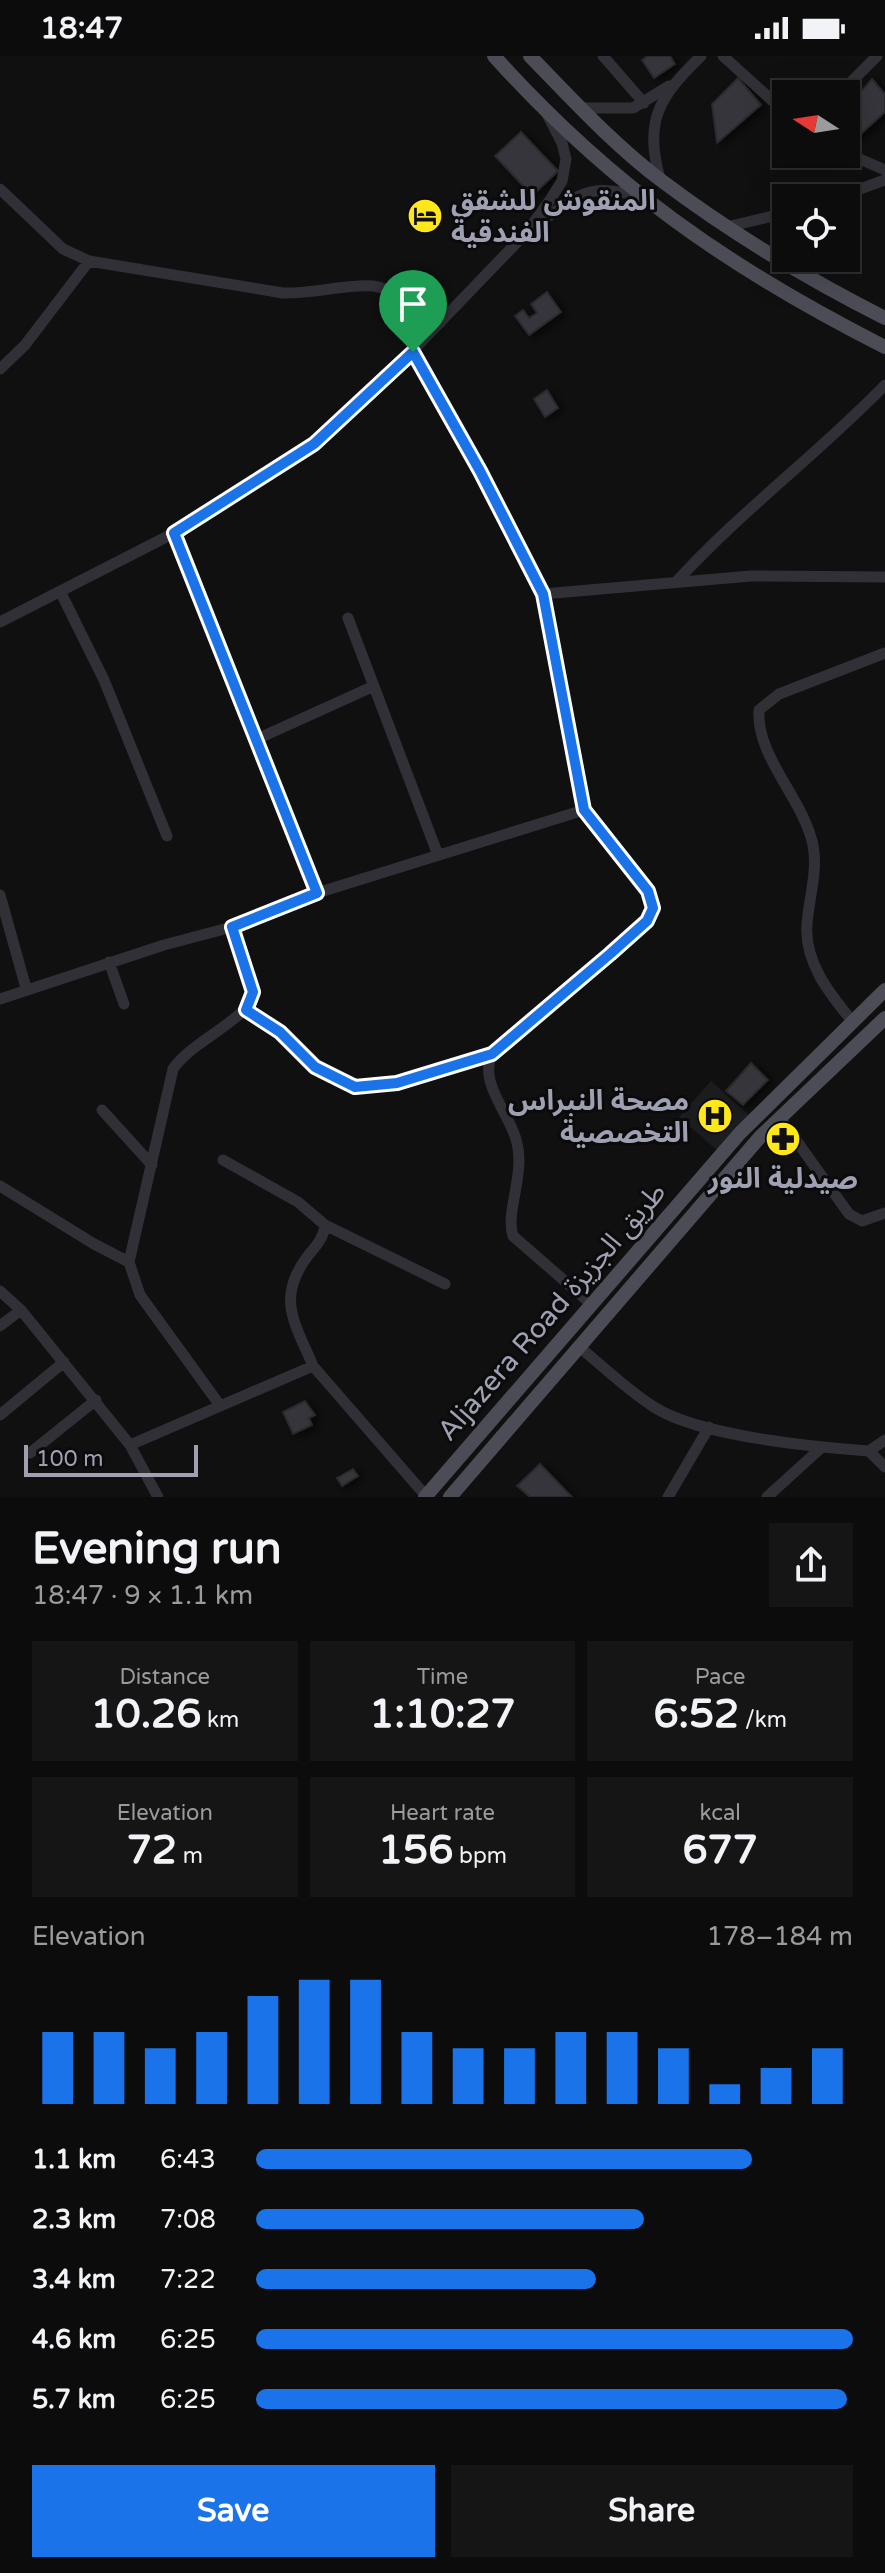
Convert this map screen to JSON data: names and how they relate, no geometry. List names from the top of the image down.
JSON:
{
  "streets": {
    "main road": ["Aljazera Road طريق الجزيزة"]
  },
  "places": {
    "hotel": ["المنقوش للشقق الفندقية"],
    "hospital": ["مصحة النبراس التخصصية"],
    "pharmacy": ["صيدلية النور"]
  },
  "scale_bar": "100 m",
  "north": "left",
  "page": {
    "status": "18:47",
    "scale": "100 m",
    "heading": ["Evening run", "18:47 · 9 × 1.1 km"],
    "stats": [
      ["Distance", "10.26 km"],
      ["Time", "1:10:27"],
      ["Pace", "6:52 /km"],
      ["Elevation", "72 m"],
      ["Heart rate", "156 bpm"],
      ["kcal", "677"]
    ],
    "chart": ["Elevation", "178–184 m"],
    "list": [
      {
        "name": "1.1 km",
        "note": "6:43"
      },
      {
        "name": "2.3 km",
        "note": "7:08"
      },
      {
        "name": "3.4 km",
        "note": "7:22"
      },
      {
        "name": "4.6 km",
        "note": "6:25"
      },
      {
        "name": "5.7 km",
        "note": "6:25"
      }
    ],
    "buttons": ["Save", "Share"]
  }
}
